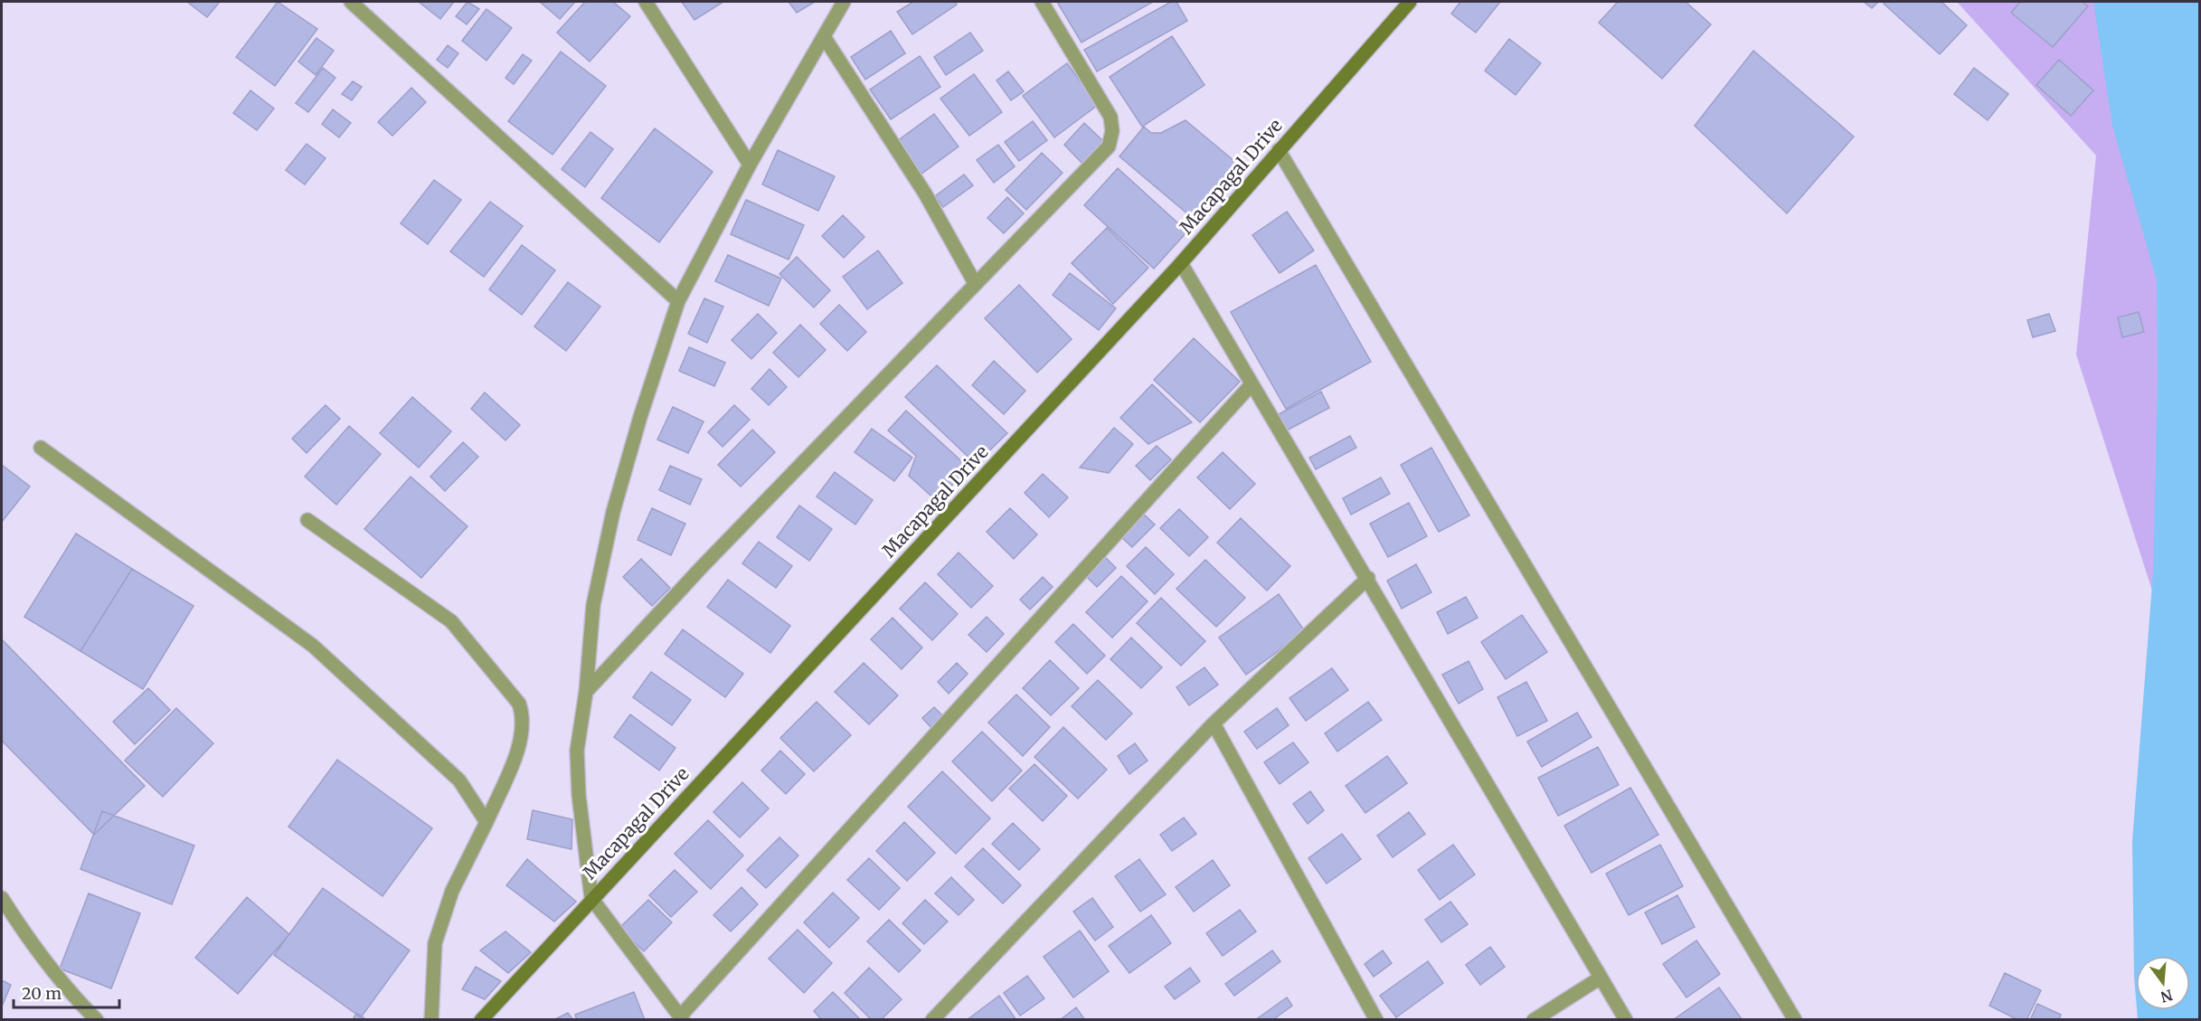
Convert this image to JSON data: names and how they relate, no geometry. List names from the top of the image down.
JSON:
{
  "streets": {
    "main road": ["Macapagal Drive"]
  },
  "scale_bar": "20 m",
  "north": "bottom"
}
